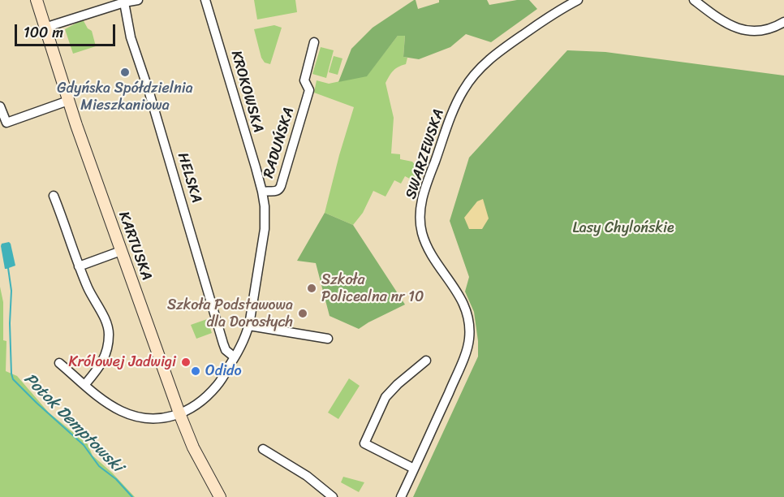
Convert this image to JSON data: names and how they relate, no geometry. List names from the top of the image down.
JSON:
{
  "streets": {
    "street": [
      "KROKOWSKA",
      "RADUŃSKA",
      "SWARZEWSKA",
      "HELSKA",
      "KARTUSKA"
    ]
  },
  "crossings": [
    ["KROKOWSKA", "RADUŃSKA"],
    ["RADUŃSKA", "HELSKA"],
    ["RADUŃSKA", "KARTUSKA"]
  ],
  "water": ["Potok Demptowski"],
  "parks": ["Lasy Chylońskie"],
  "places": [
    "Gdyńska Spółdzielnia Mieszkaniowa",
    "Szkoła Policealna nr 10",
    "Szkoła Podstawowa dla Dorosłych",
    "Królowej Jadwigi",
    "Odido"
  ],
  "scale_bar": "100 m"
}
